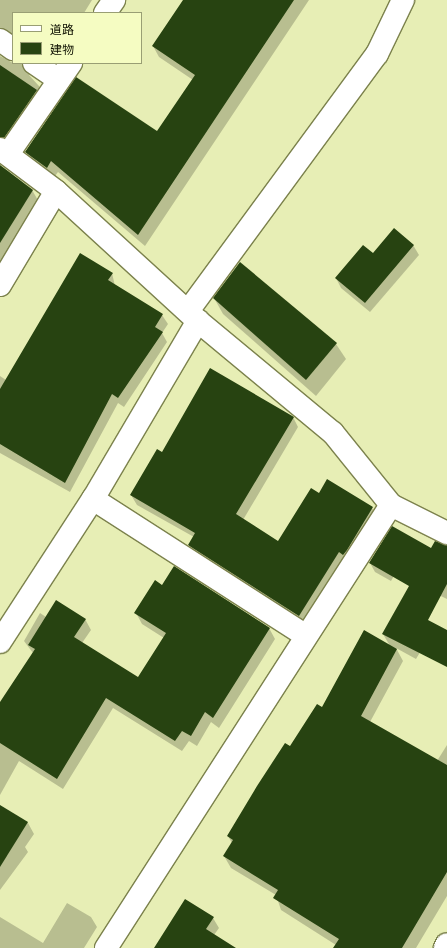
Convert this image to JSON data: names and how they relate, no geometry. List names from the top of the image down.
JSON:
{
  "legend": ["道路", "建物"]
}
